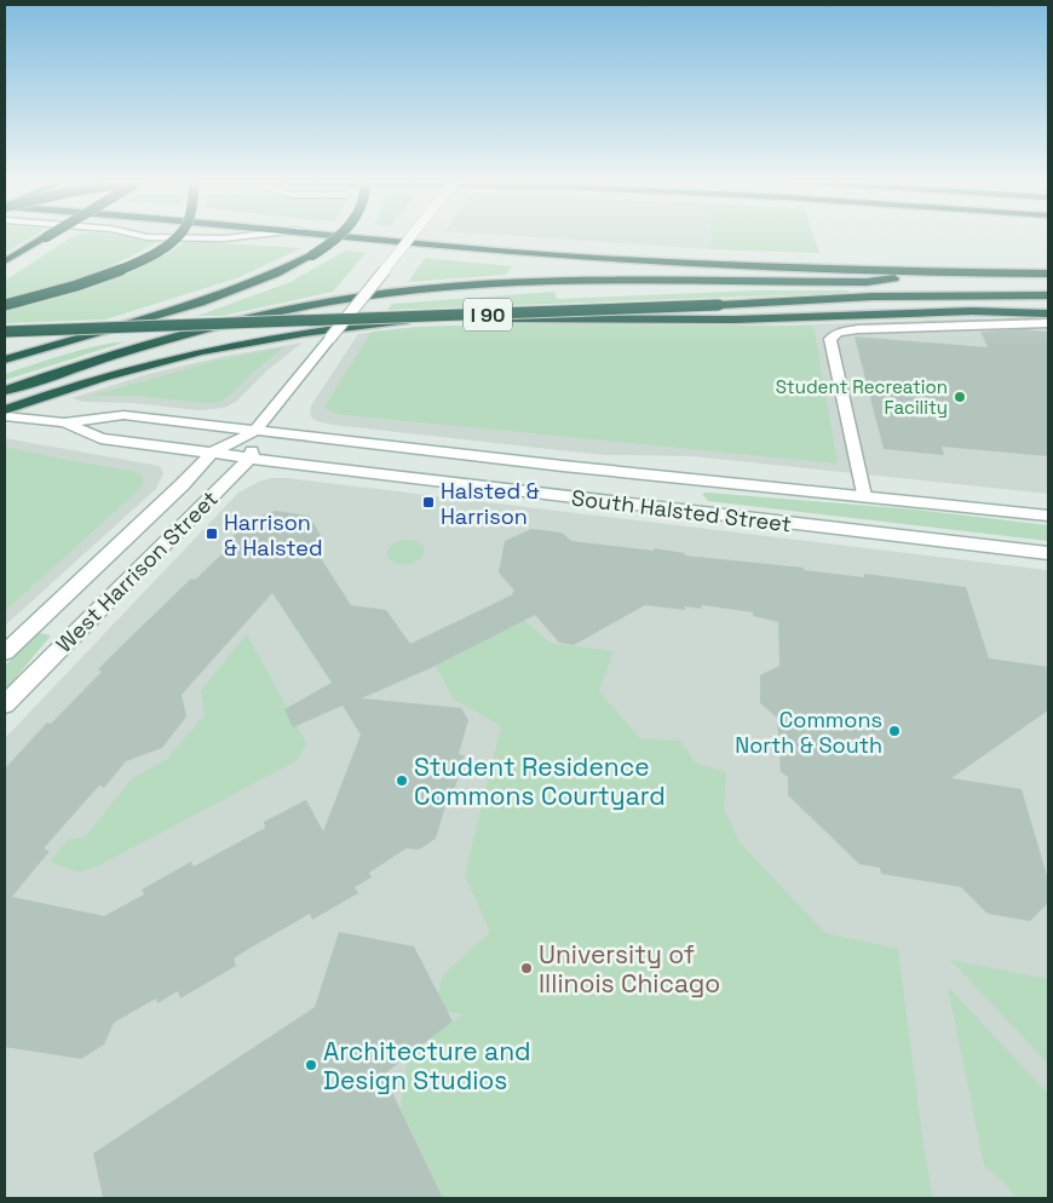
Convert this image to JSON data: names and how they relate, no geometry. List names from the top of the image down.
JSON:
{
  "streets": {
    "highway": ["I 90"],
    "main road": ["South Halsted Street", "West Harrison Street"]
  },
  "crossings": [
    ["South Halsted Street", "West Harrison Street"]
  ],
  "places": {
    "other": [
      "Student Recreation Facility",
      "Commons North & South",
      "Student Residence Commons Courtyard",
      "University of Illinois Chicago",
      "Architecture and Design Studios"
    ],
    "transit": ["Halsted & Harrison", "Harrison & Halsted"]
  }
}
